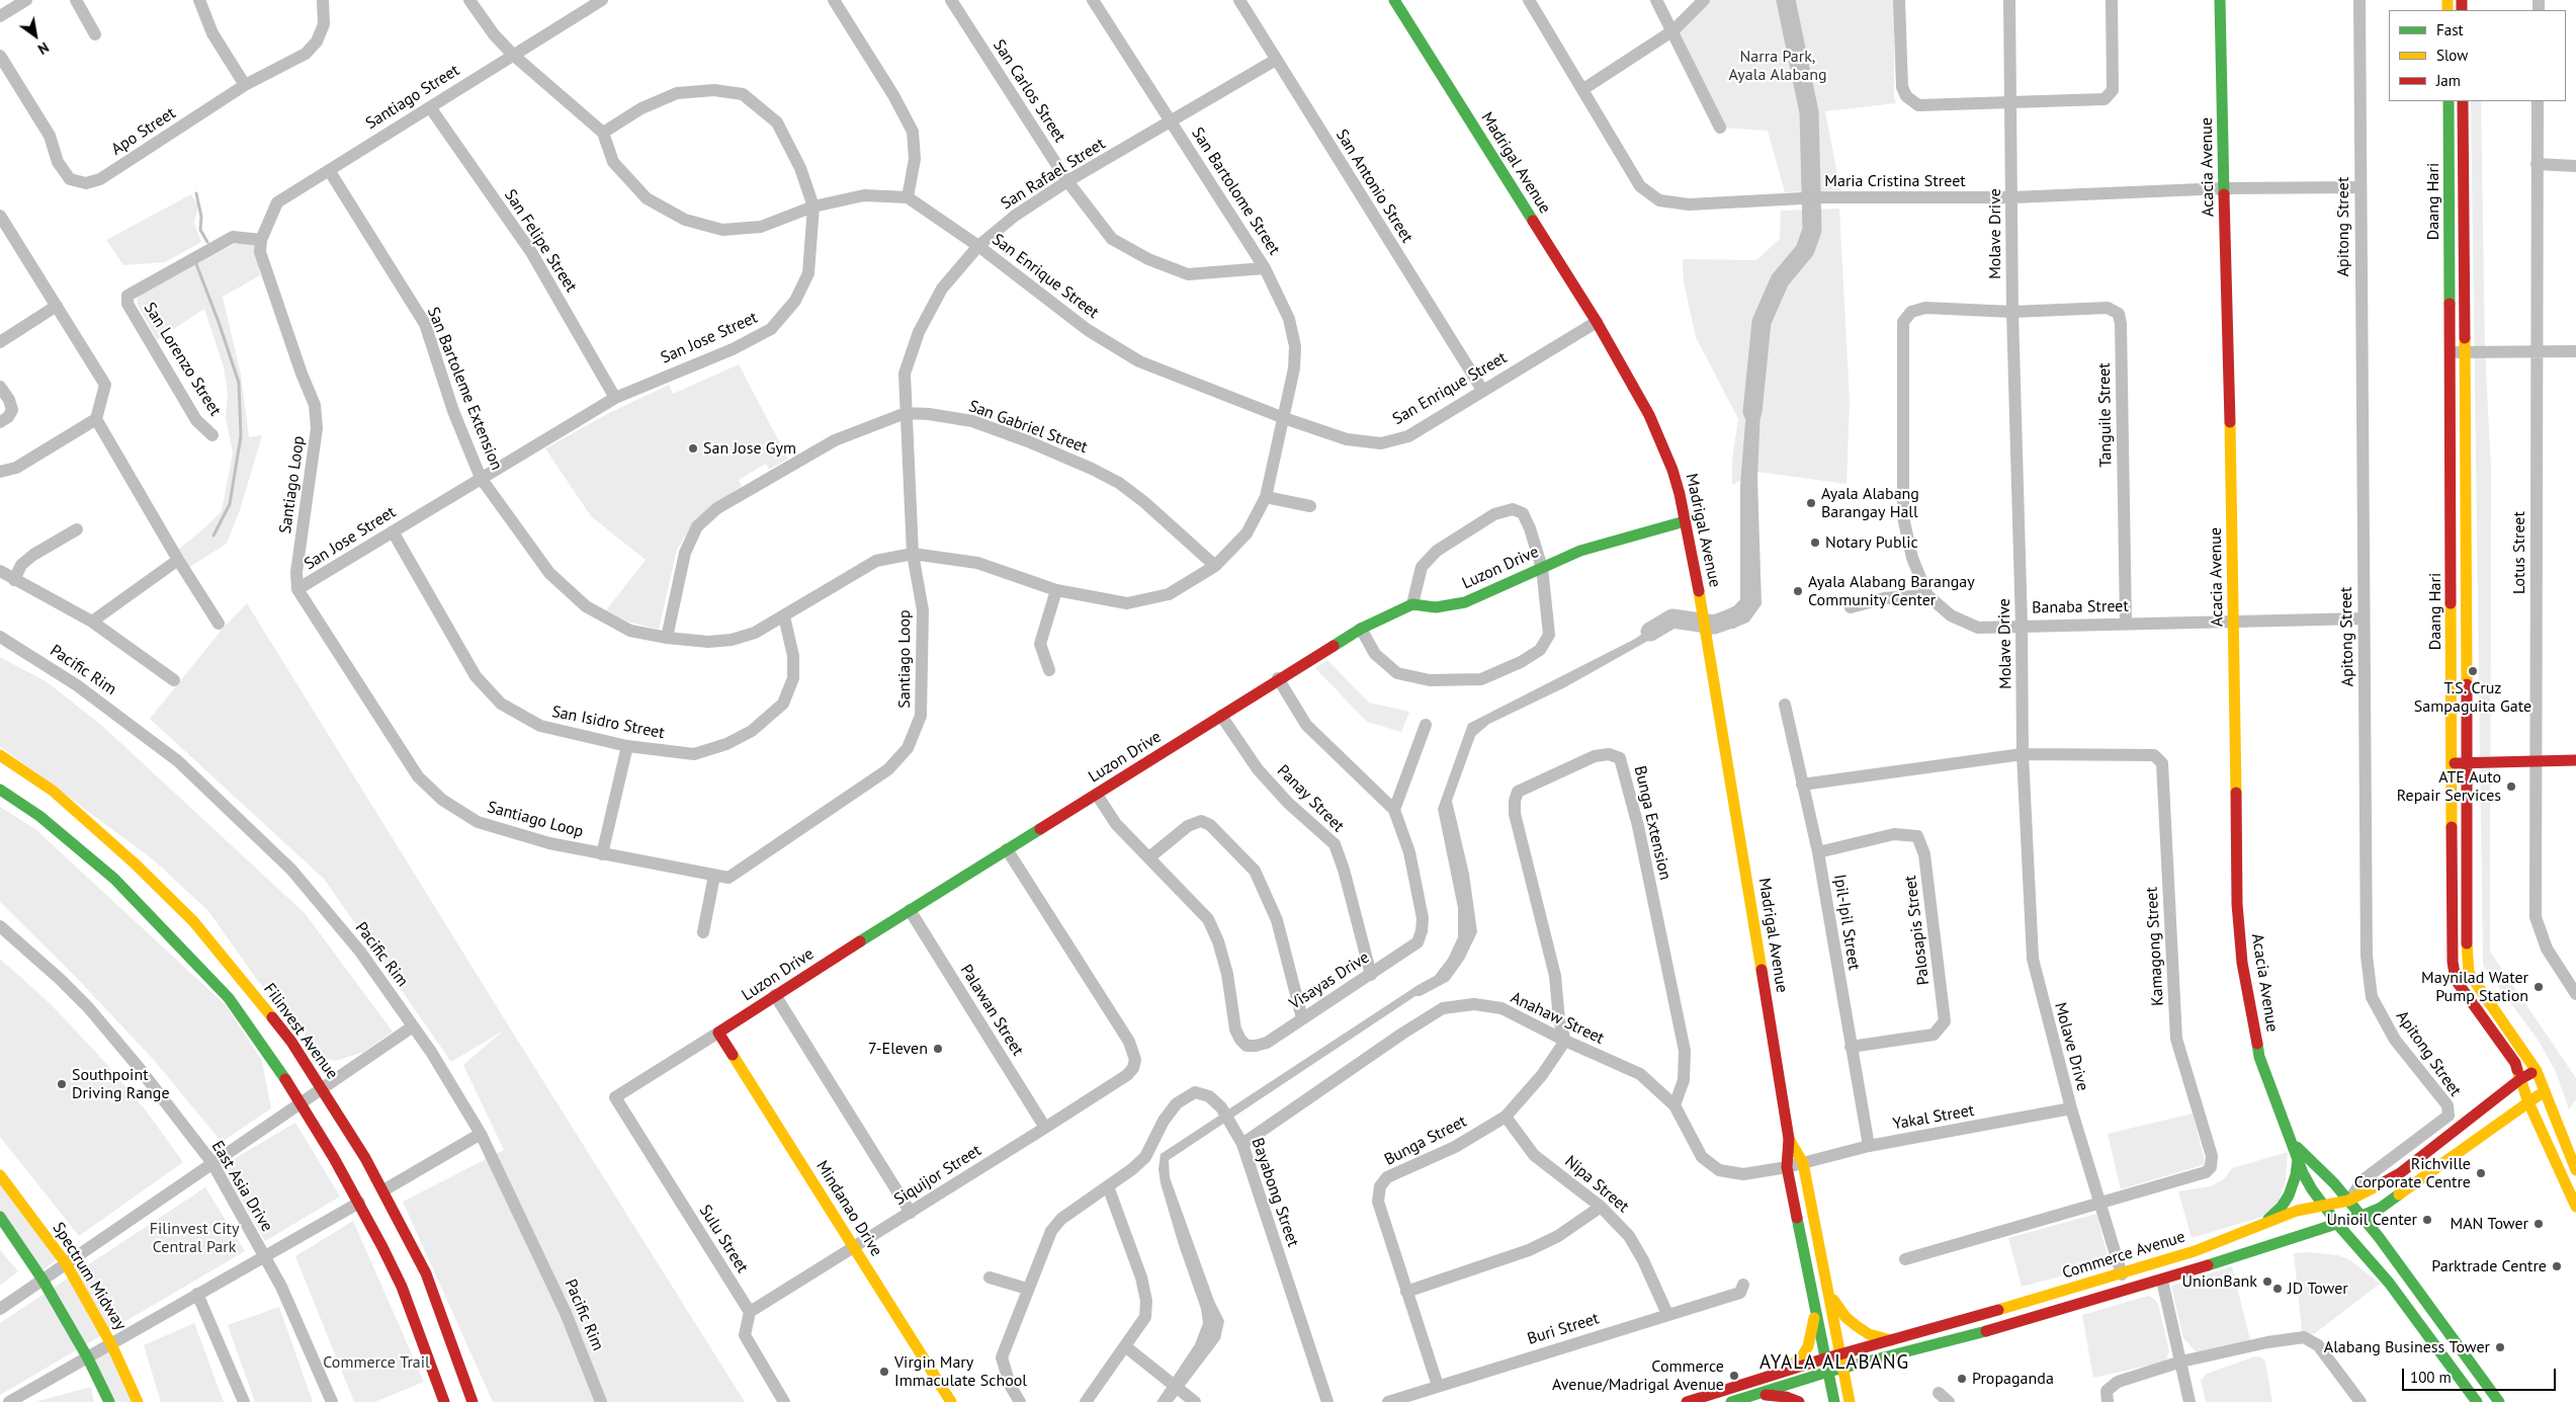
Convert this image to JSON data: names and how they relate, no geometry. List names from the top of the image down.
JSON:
{
  "streets": {
    "main road": [
      "Madrigal Avenue",
      "Acacia Avenue",
      "Daang Hari",
      "Luzon Drive",
      "Filinvest Avenue",
      "Mindanao Drive",
      "Commerce Avenue",
      "Spectrum Midway"
    ],
    "street": [
      "San Carlos Street",
      "Santiago Street",
      "Apo Street",
      "San Rafael Street",
      "Maria Cristina Street",
      "San Antonio Street",
      "San Bartolome Street",
      "Apitong Street",
      "Molave Drive",
      "San Felipe Street",
      "San Enrique Street",
      "San Jose Street",
      "San Lorenzo Street",
      "San Bartoleme Extension",
      "Tanguile Street",
      "San Gabriel Street",
      "Santiago Loop",
      "Lotus Street",
      "Banaba Street",
      "Pacific Rim",
      "San Isidro Street",
      "Panay Street",
      "Bunga Extension",
      "Ipil-Ipil Street",
      "Palosapis Street",
      "Kamagong Street",
      "Visayas Drive",
      "Palawan Street",
      "Anahaw Street",
      "Yakal Street",
      "Bunga Street",
      "Siquijor Street",
      "Nipa Street",
      "East Asia Drive",
      "Bayabong Street",
      "Sulu Street",
      "Buri Street"
    ]
  },
  "crossings": [
    ["San Carlos Street", "San Rafael Street"],
    ["San Carlos Street", "San Bartolome Street"],
    ["Santiago Street", "San Felipe Street"],
    ["Santiago Street", "San Lorenzo Street"],
    ["Santiago Street", "San Bartoleme Extension"],
    ["Santiago Street", "Santiago Loop"],
    ["Madrigal Avenue", "San Enrique Street"],
    ["Madrigal Avenue", "Luzon Drive"],
    ["Madrigal Avenue", "Anahaw Street"],
    ["Madrigal Avenue", "Yakal Street"],
    ["Madrigal Avenue", "Commerce Avenue"],
    ["Acacia Avenue", "Maria Cristina Street"],
    ["Acacia Avenue", "Apitong Street"],
    ["Acacia Avenue", "Banaba Street"],
    ["Acacia Avenue", "Commerce Avenue"],
    ["San Rafael Street", "San Antonio Street"],
    ["San Rafael Street", "San Bartolome Street"],
    ["San Rafael Street", "San Enrique Street"],
    ["San Rafael Street", "San Bartoleme Extension"],
    ["San Rafael Street", "San Gabriel Street"],
    ["San Rafael Street", "Santiago Loop"],
    ["Maria Cristina Street", "Apitong Street"],
    ["Maria Cristina Street", "Molave Drive"],
    ["San Antonio Street", "San Enrique Street"],
    ["San Bartolome Street", "San Enrique Street"],
    ["San Bartolome Street", "San Bartoleme Extension"],
    ["Daang Hari", "Commerce Avenue"],
    ["Apitong Street", "Banaba Street"],
    ["Apitong Street", "Commerce Avenue"],
    ["Molave Drive", "Tanguile Street"],
    ["Molave Drive", "Banaba Street"],
    ["Molave Drive", "Kamagong Street"],
    ["Molave Drive", "Yakal Street"],
    ["Molave Drive", "Commerce Avenue"],
    ["San Felipe Street", "San Jose Street"],
    ["San Enrique Street", "San Bartoleme Extension"],
    ["San Jose Street", "San Bartoleme Extension"],
    ["San Jose Street", "Santiago Loop"],
    ["San Jose Street", "San Isidro Street"],
    ["San Lorenzo Street", "Santiago Loop"],
    ["San Bartoleme Extension", "San Gabriel Street"],
    ["San Bartoleme Extension", "Santiago Loop"],
    ["San Bartoleme Extension", "San Isidro Street"],
    ["Tanguile Street", "Banaba Street"],
    ["Luzon Drive", "Panay Street"],
    ["Luzon Drive", "Visayas Drive"],
    ["Luzon Drive", "Palawan Street"],
    ["Luzon Drive", "Siquijor Street"],
    ["Luzon Drive", "Mindanao Drive"],
    ["Luzon Drive", "Sulu Street"],
    ["Panay Street", "Visayas Drive"],
    ["Bunga Extension", "Anahaw Street"],
    ["Bunga Extension", "Bunga Street"],
    ["Ipil-Ipil Street", "Palosapis Street"],
    ["Ipil-Ipil Street", "Kamagong Street"],
    ["Ipil-Ipil Street", "Yakal Street"],
    ["Palawan Street", "Siquijor Street"],
    ["Anahaw Street", "Yakal Street"],
    ["Anahaw Street", "Bunga Street"],
    ["Anahaw Street", "Bayabong Street"],
    ["Bunga Street", "Nipa Street"],
    ["Bunga Street", "Buri Street"],
    ["Siquijor Street", "Mindanao Drive"],
    ["Siquijor Street", "Sulu Street"],
    ["Nipa Street", "Buri Street"]
  ],
  "districts": ["AYALA ALABANG"],
  "parks": ["Narra Park, Ayala Alabang", "Filinvest City Central Park", "Commerce Trail"],
  "places": [
    "San Jose Gym",
    "Ayala Alabang Barangay Hall",
    "Notary Public",
    "Ayala Alabang Barangay Community Center",
    "T.S. Cruz Sampaguita Gate",
    "ATE Auto Repair Services",
    "Maynilad Water Pump Station",
    "7-Eleven",
    "Southpoint Driving Range",
    "Richville Corporate Centre",
    "Unioil Center",
    "MAN Tower",
    "Parktrade Centre",
    "UnionBank",
    "JD Tower",
    "Alabang Business Tower",
    "Virgin Mary Immaculate School",
    "Commerce Avenue/Madrigal Avenue",
    "Propaganda"
  ],
  "legend": ["Fast", "Slow", "Jam"],
  "scale_bar": "100 m",
  "north": "bottom right"
}
